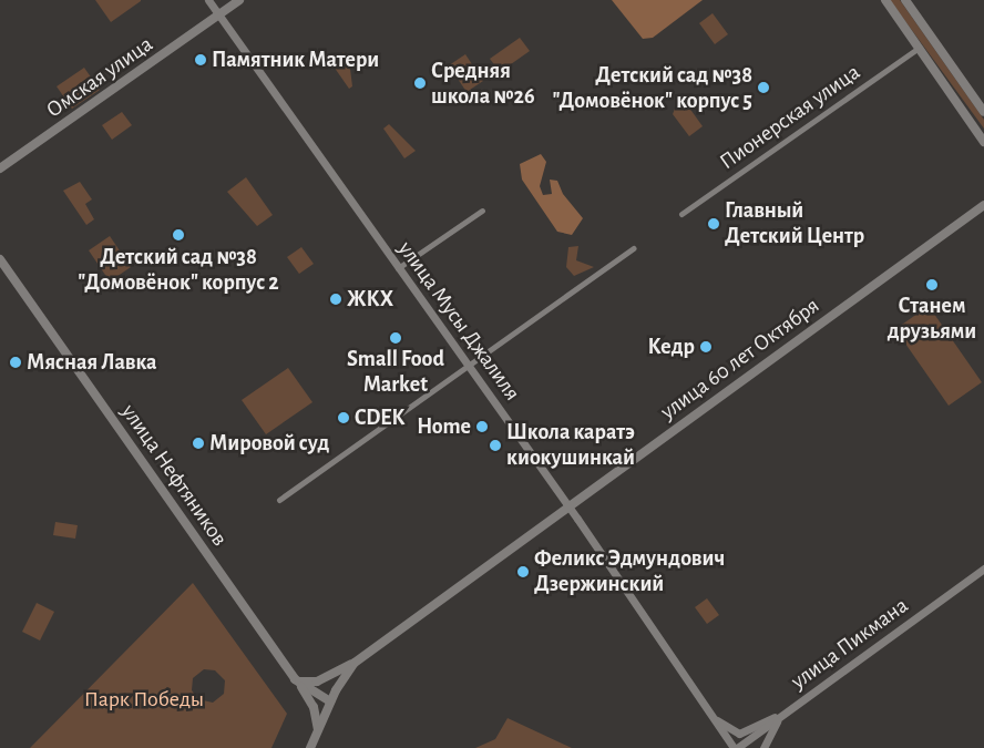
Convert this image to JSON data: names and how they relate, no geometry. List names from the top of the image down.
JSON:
{
  "streets": {
    "main road": ["Омская улица", "улица 60 лет Октября", "улица Нефтяников"],
    "street": ["Пионерская улица", "улица Мусы Джалиля", "улица Пикмана"]
  },
  "crossings": [
    ["Омская улица", "улица Мусы Джалиля"],
    ["улица Мусы Джалиля", "улица 60 лет Октября"],
    ["улица Мусы Джалиля", "улица Пикмана"],
    ["улица 60 лет Октября", "улица Нефтяников"]
  ],
  "parks": ["Парк Победы"],
  "places": [
    "Памятник Матери",
    "Средняя школа №26",
    "Детский сад №38 \"Домовёнок\" корпус 5",
    "Главный Детский Центр",
    "Детский сад №38 \"Домовёнок\" корпус 2",
    "Станем друзьями",
    "ЖКХ",
    "Small Food Market",
    "Кедр",
    "Мясная Лавка",
    "CDEK",
    "Home",
    "Мировой суд",
    "Школа каратэ киокушинкай",
    "Феликс Эдмундович Дзержинский"
  ]
}
